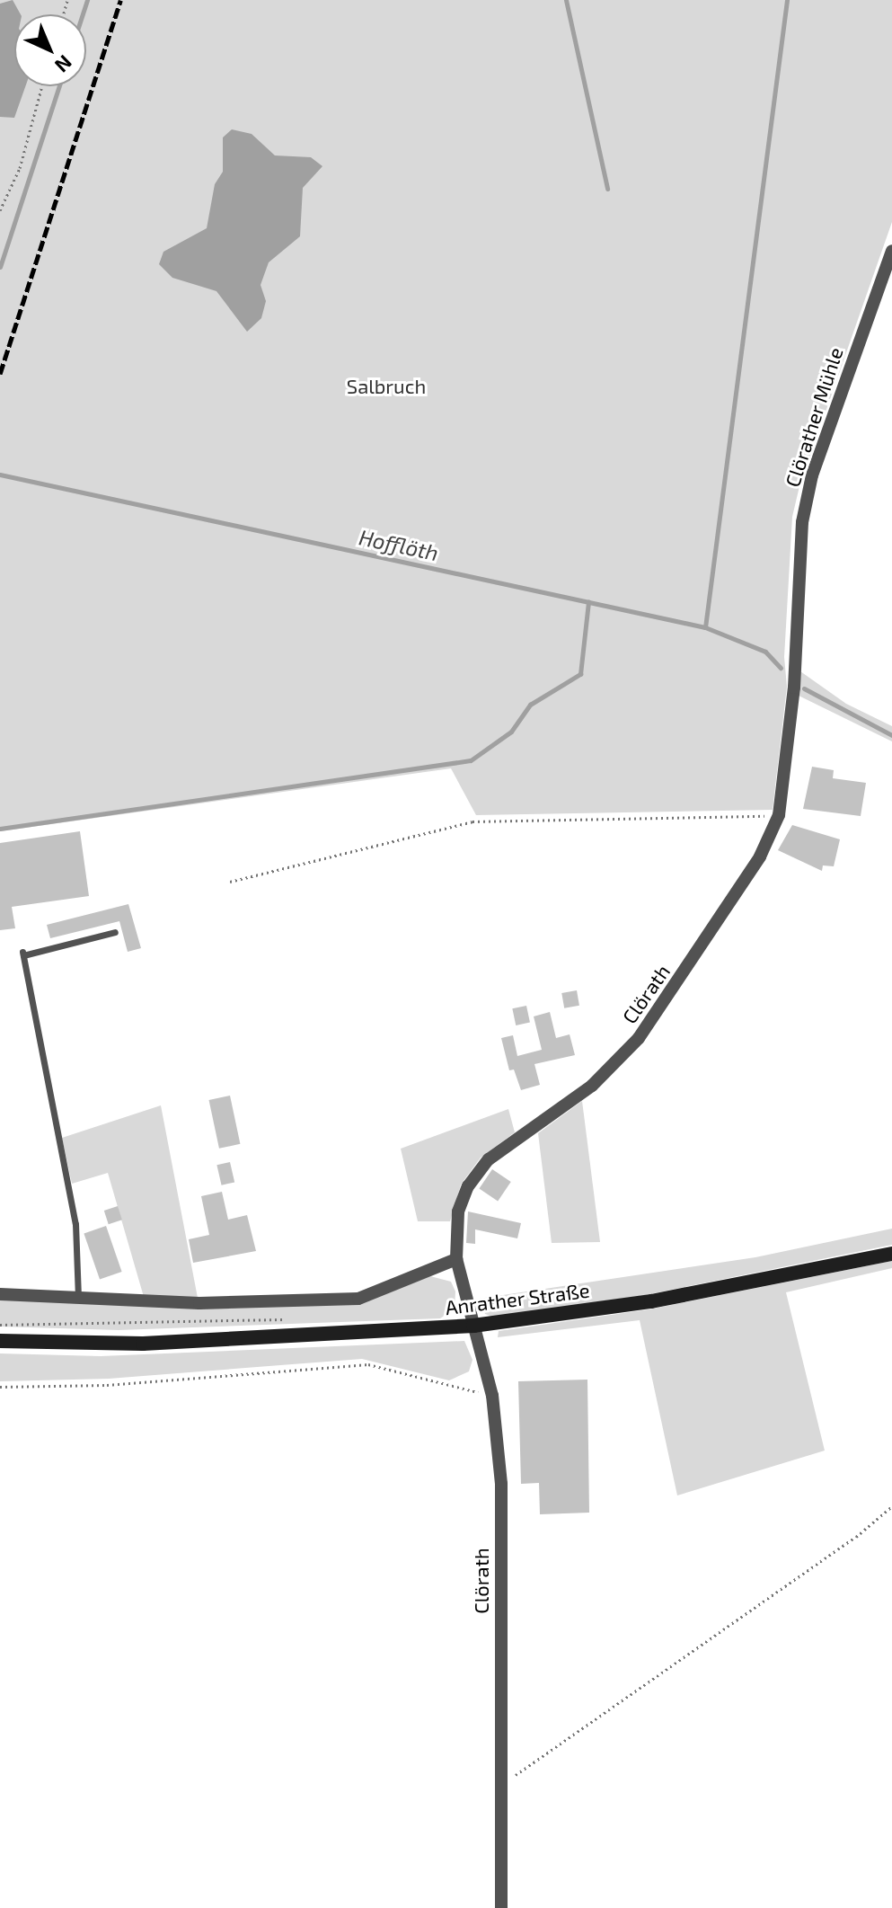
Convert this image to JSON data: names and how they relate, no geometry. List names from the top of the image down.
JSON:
{
  "streets": {
    "main road": ["Anrather Straße"],
    "street": ["Clörather Mühle", "Clörath"]
  },
  "crossings": [
    ["Clörather Mühle", "Clörath"],
    ["Clörath", "Anrather Straße"]
  ],
  "water": ["Hofflöth"],
  "parks": ["Salbruch"],
  "north": "bottom right"
}
